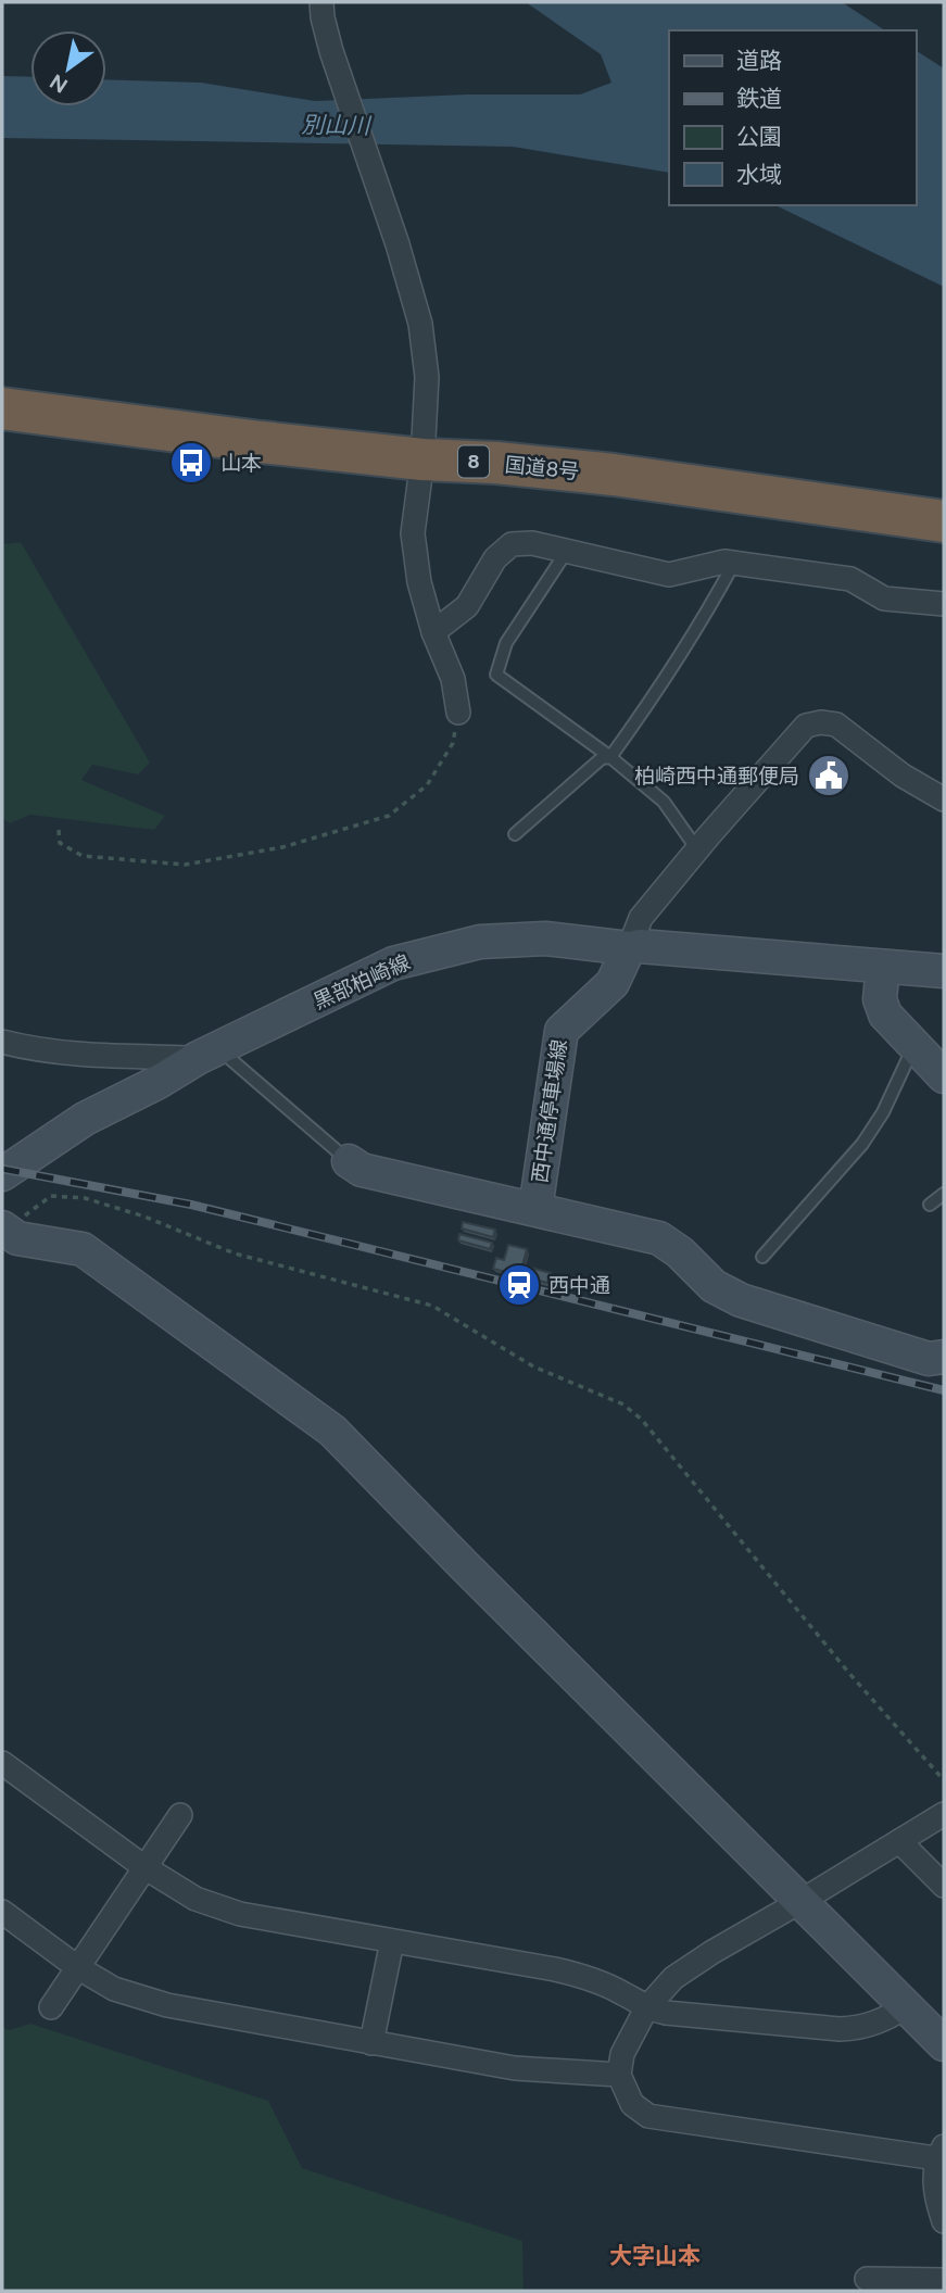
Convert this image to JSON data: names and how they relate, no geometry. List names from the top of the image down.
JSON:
{
  "streets": {
    "highway": ["8", "国道8号"],
    "street": ["黒部柏崎線", "西中通停車場線"]
  },
  "crossings": [
    ["黒部柏崎線", "西中通停車場線"]
  ],
  "districts": ["大字山本"],
  "water": ["別山川"],
  "places": {
    "bus stop": ["山本"],
    "public building": ["柏崎西中通郵便局"],
    "station": ["西中通"]
  },
  "legend": [
    "道路",
    "鉄道",
    "公園",
    "水域"
  ],
  "north": "bottom left"
}
